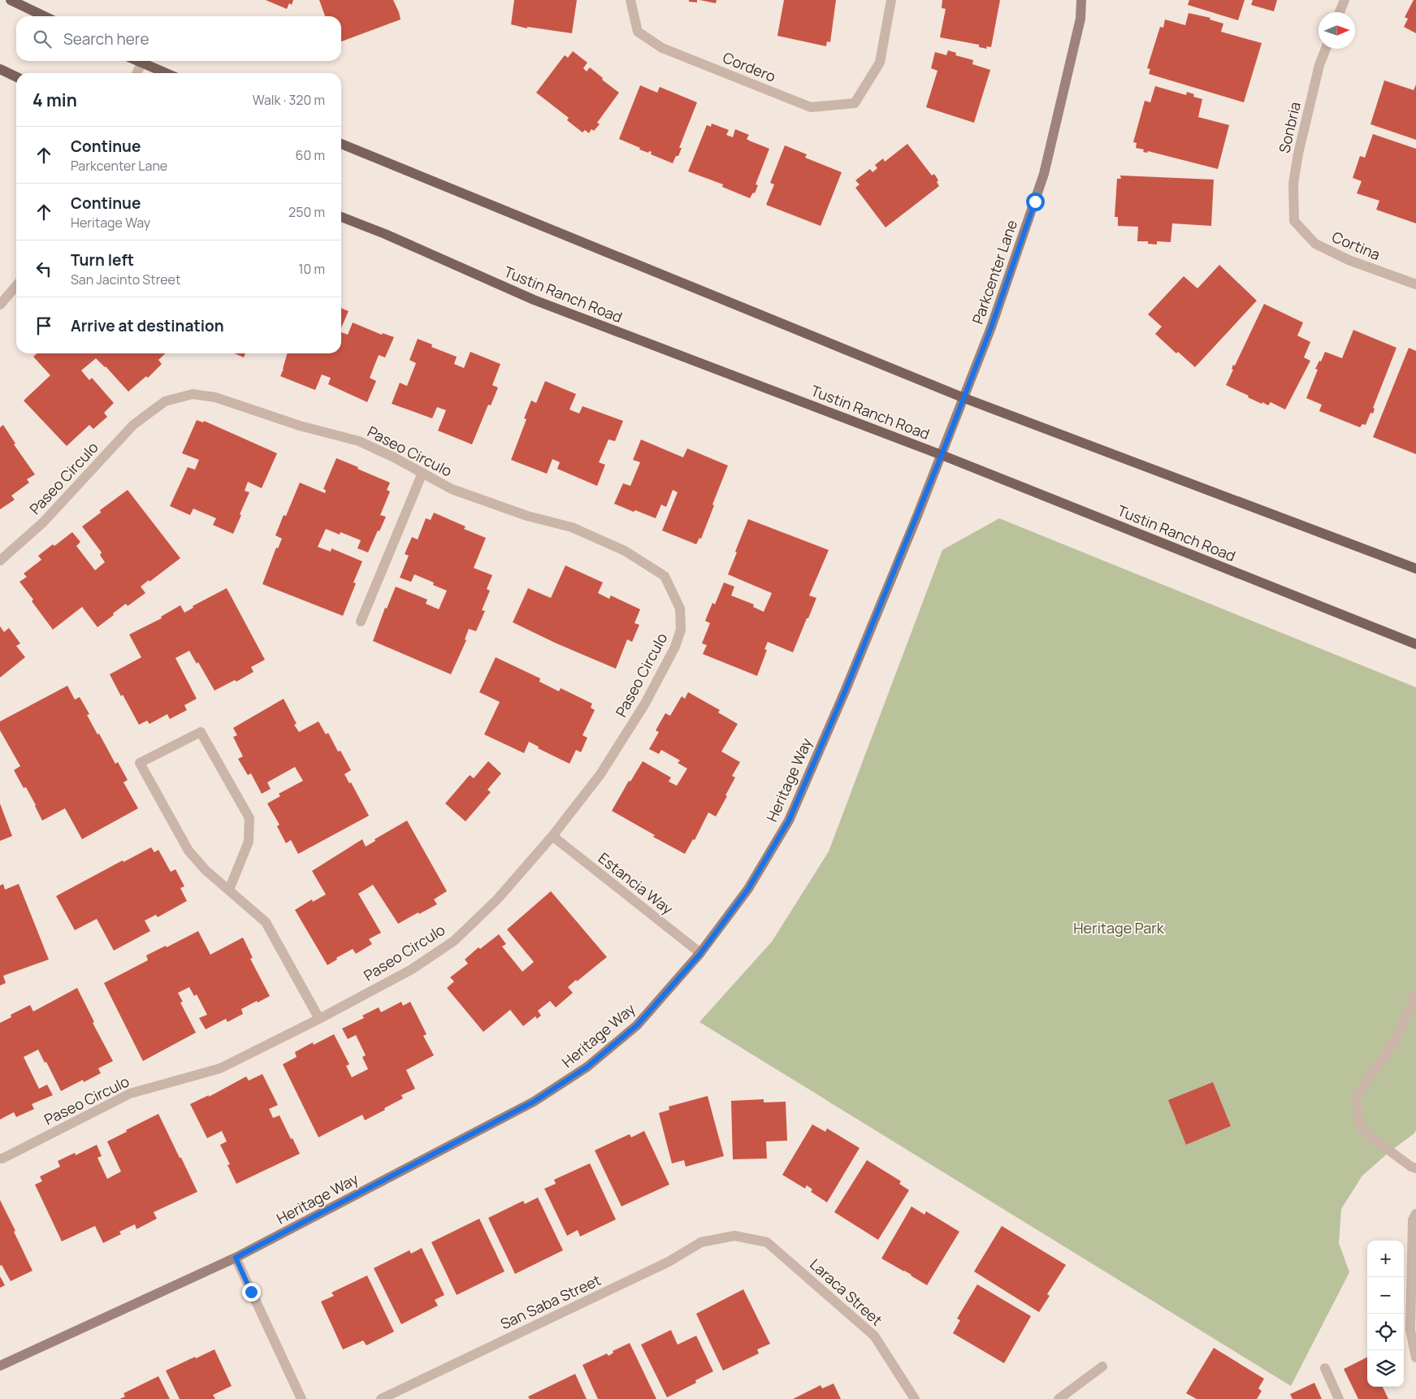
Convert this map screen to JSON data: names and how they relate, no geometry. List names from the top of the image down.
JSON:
{
  "streets": {
    "main road": ["Tustin Ranch Road"],
    "street": [
      "Cordero",
      "Sonbria",
      "Cortina",
      "Parkcenter Lane",
      "Paseo Circulo",
      "Heritage Way",
      "Estancia Way",
      "Laraca Street",
      "San Saba Street"
    ]
  },
  "crossings": [
    ["Sonbria", "Cortina"],
    ["Parkcenter Lane", "Tustin Ranch Road"],
    ["Parkcenter Lane", "Heritage Way"],
    ["Tustin Ranch Road", "Heritage Way"],
    ["Paseo Circulo", "Estancia Way"],
    ["Heritage Way", "Estancia Way"],
    ["Laraca Street", "San Saba Street"]
  ],
  "parks": ["Heritage Park"],
  "north": "right",
  "page": {
    "search": "Search here",
    "heading": ["4 min", "Walk · 320 m"],
    "list": [
      ["Continue", "Parkcenter Lane", "60 m"],
      ["Continue", "Heritage Way", "250 m"],
      ["Turn left", "San Jacinto Street", "10 m"],
      "Arrive at destination"
    ],
    "map_buttons": ["+", "−"]
  }
}
